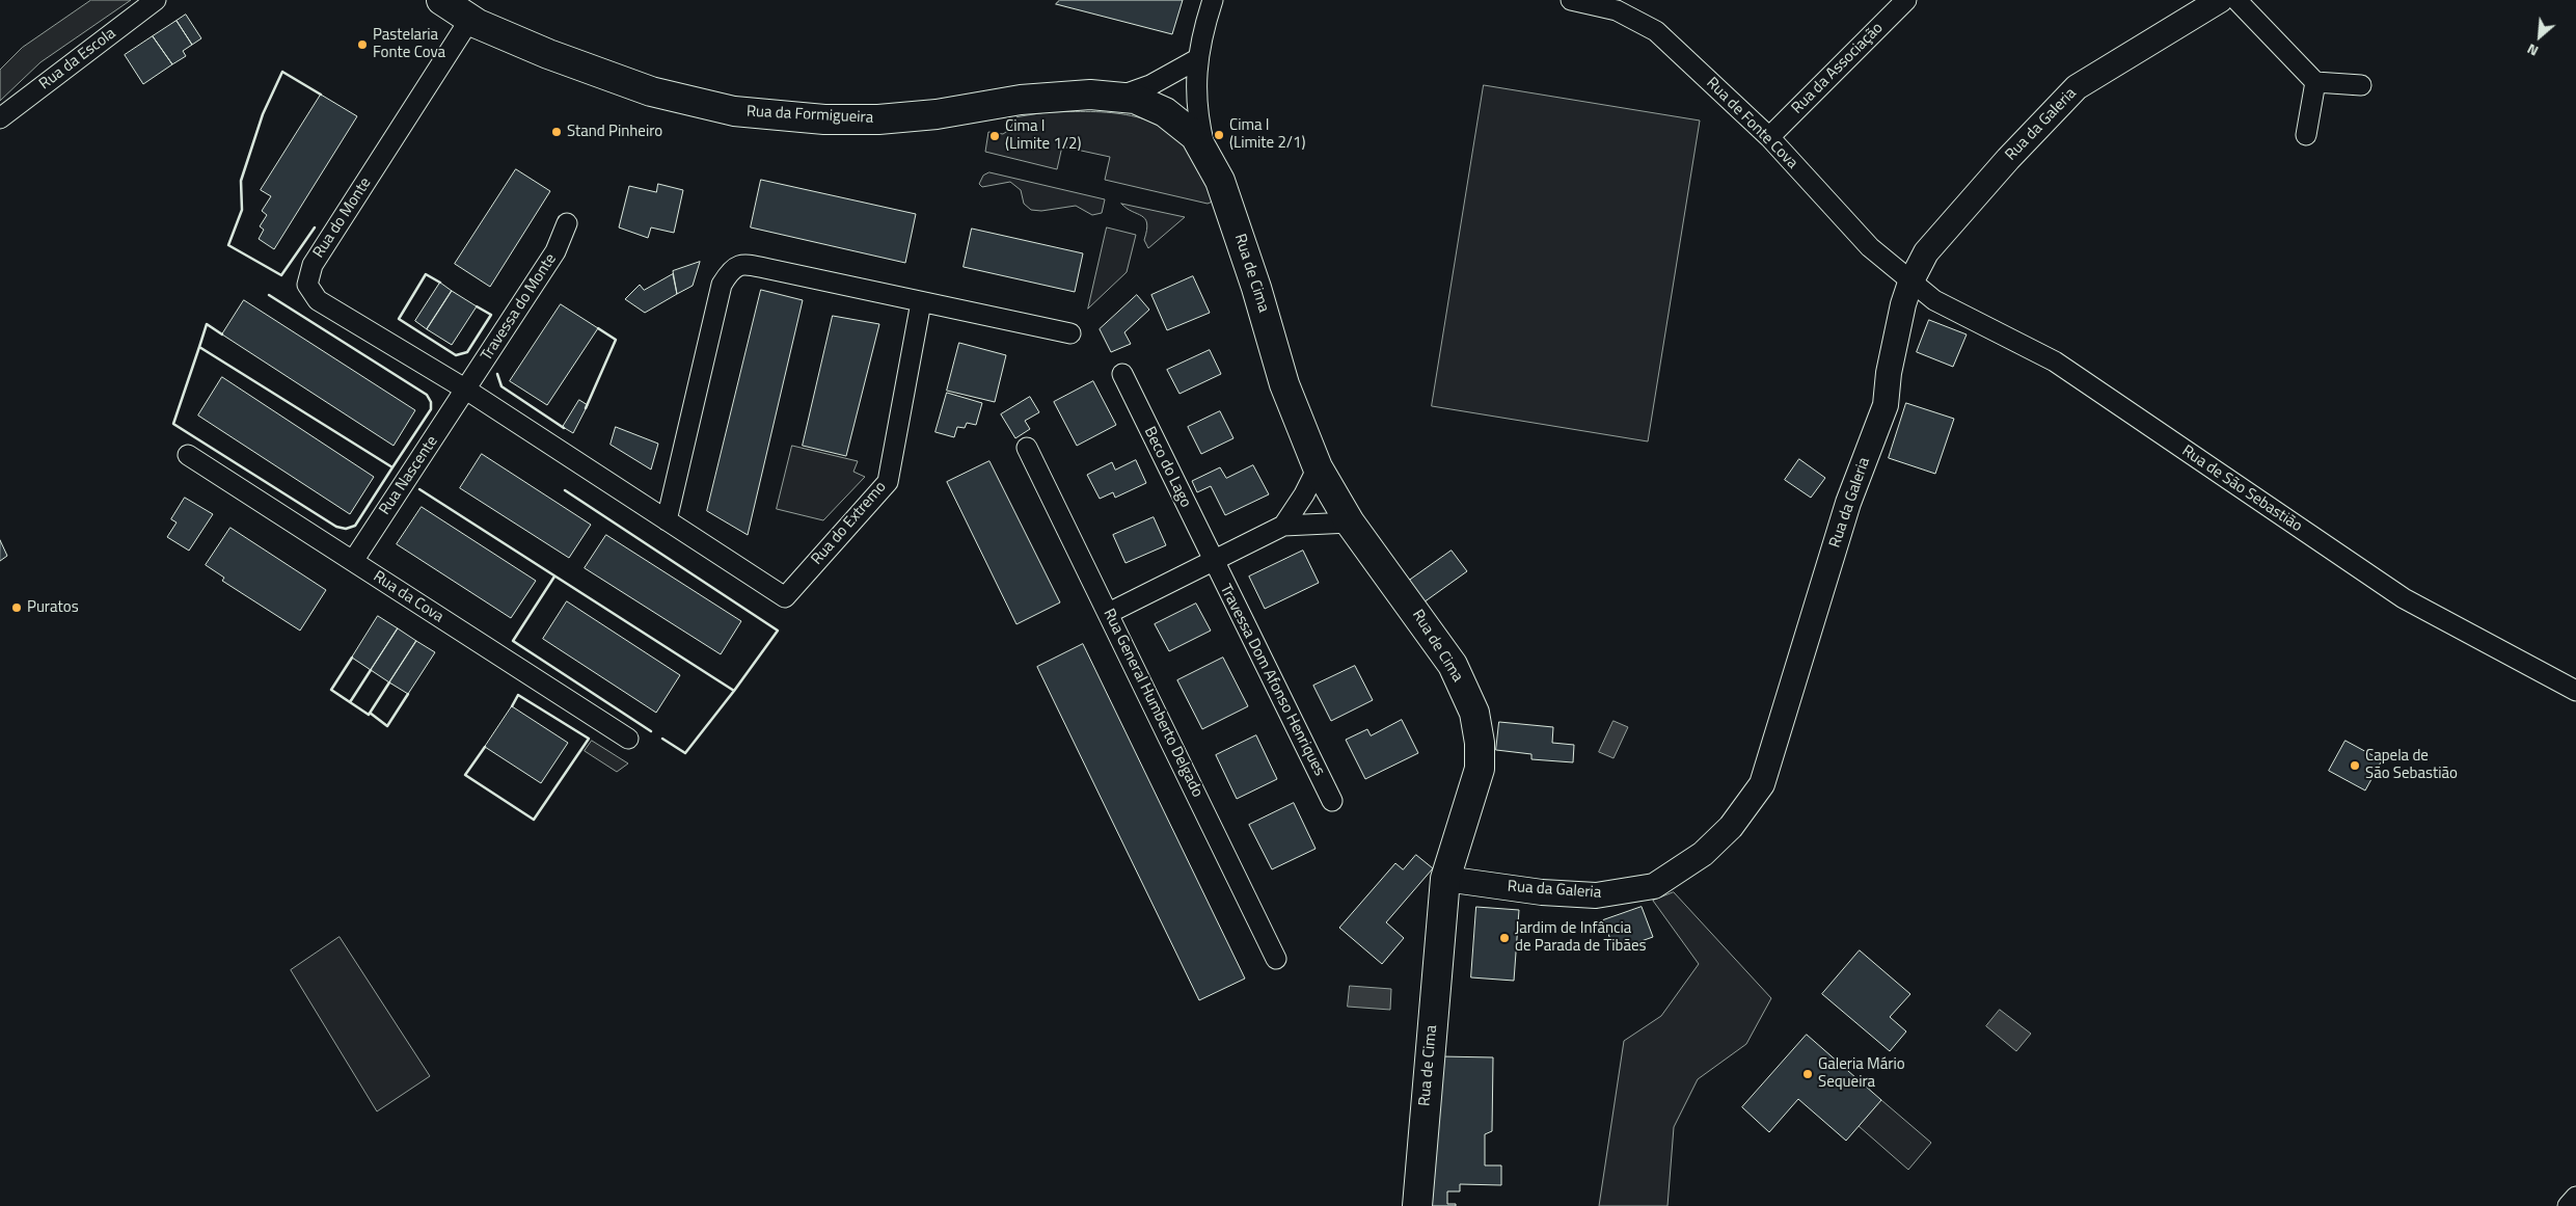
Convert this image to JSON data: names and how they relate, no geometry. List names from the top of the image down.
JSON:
{
  "streets": {
    "main road": ["Rua da Formigueira", "Rua de Cima"],
    "street": [
      "Rua da Escola",
      "Rua da Associação",
      "Rua de Fonte Cova",
      "Rua da Galeria",
      "Rua do Monte",
      "Travessa do Monte",
      "Beco do Lago",
      "Rua Nascente",
      "Rua de São Sebastião",
      "Rua do Extremo",
      "Rua da Cova",
      "Travessa Dom Afonso Henriques",
      "Rua General Humberto Delgado"
    ]
  },
  "crossings": [
    ["Rua da Associação", "Rua de Fonte Cova"],
    ["Rua da Formigueira", "Rua do Monte"],
    ["Rua da Formigueira", "Rua de Cima"],
    ["Rua de Fonte Cova", "Rua da Galeria"],
    ["Rua de Fonte Cova", "Rua de São Sebastião"],
    ["Rua da Galeria", "Rua de Cima"],
    ["Rua da Galeria", "Rua de São Sebastião"],
    ["Rua do Monte", "Travessa do Monte"],
    ["Rua do Monte", "Rua Nascente"],
    ["Rua do Monte", "Rua do Extremo"],
    ["Travessa do Monte", "Rua Nascente"],
    ["Travessa do Monte", "Rua do Extremo"],
    ["Beco do Lago", "Travessa Dom Afonso Henriques"],
    ["Rua Nascente", "Rua do Extremo"],
    ["Rua Nascente", "Rua da Cova"]
  ],
  "places": [
    "Pastelaria Fonte Cova",
    "Stand Pinheiro",
    "Cima I (Limite 2/1)",
    "Cima I (Limite 1/2)",
    "Puratos",
    "Capela de São Sebastião",
    "Jardim de Infância de Parada de Tibães",
    "Galeria Mário Sequeira"
  ],
  "north": "bottom left"
}
